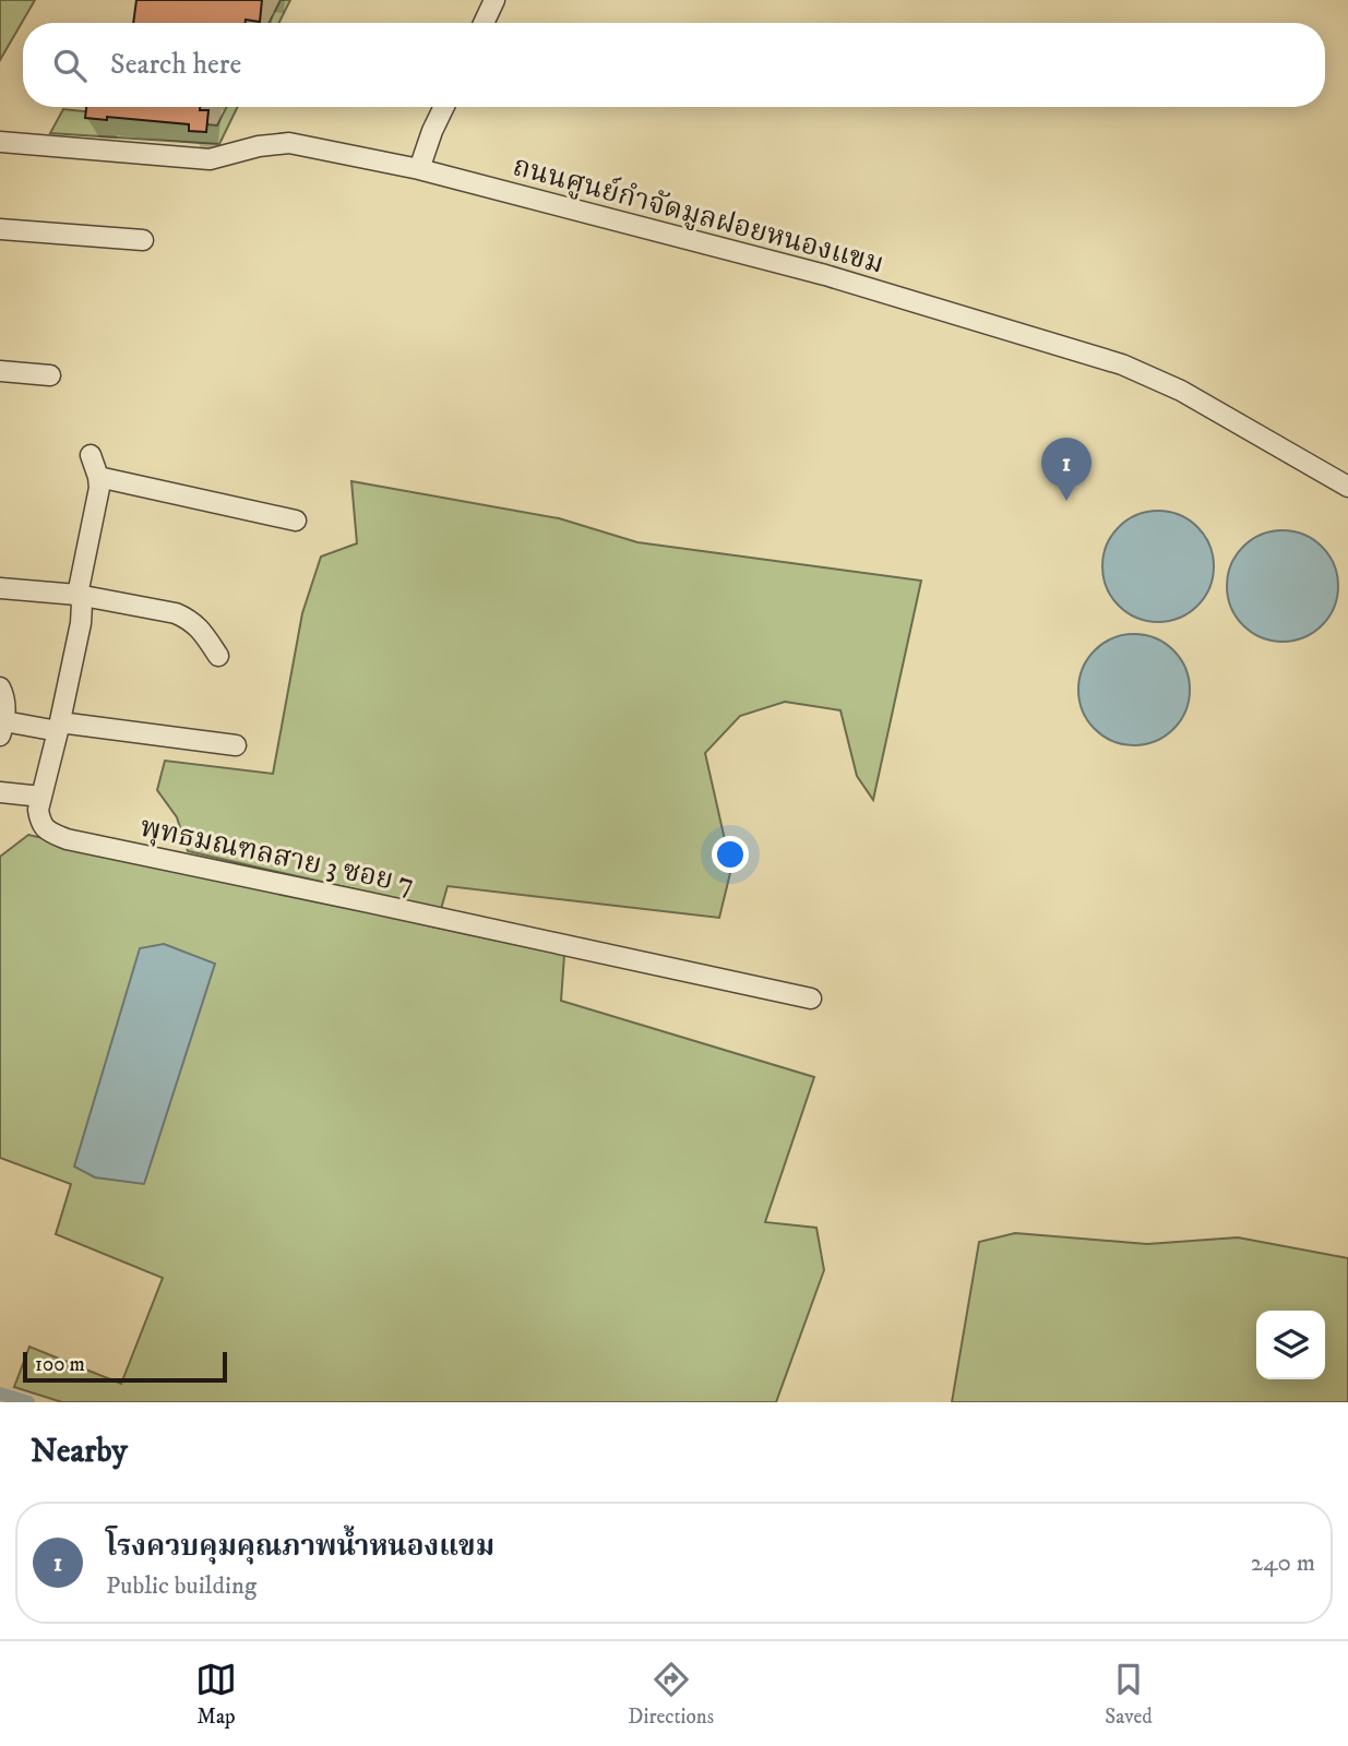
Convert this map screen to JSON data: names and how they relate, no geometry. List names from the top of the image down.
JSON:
{
  "streets": {
    "street": ["ถนนศูนย์กำจัดมูลฝอยหนองแขม", "พุทธมณฑลสาย 3 ซอย 7"]
  },
  "scale_bar": "100 m",
  "page": {
    "search": "Search here",
    "pins": "1",
    "scale": "100 m",
    "heading": "Nearby",
    "list": [
      {
        "mark": "1",
        "name": "โรงควบคุมคุณภาพน้ำหนองแขม",
        "note": "Public building",
        "value": "240 m"
      }
    ],
    "nav": ["Map", "Directions", "Saved"]
  }
}
